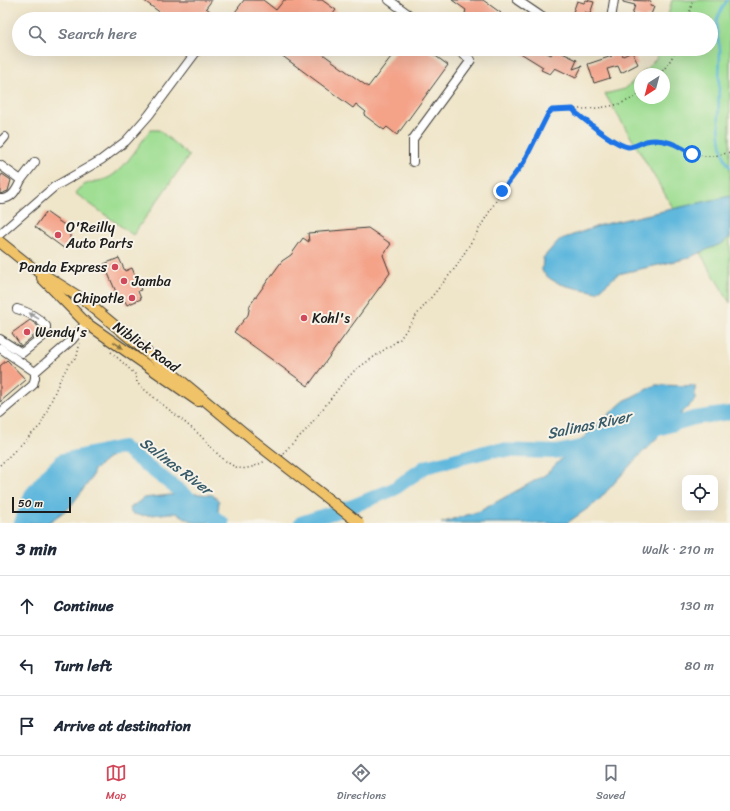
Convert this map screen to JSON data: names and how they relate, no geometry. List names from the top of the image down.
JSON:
{
  "streets": {
    "main road": ["Niblick Road"]
  },
  "water": ["Salinas River"],
  "places": [
    "O'Reilly Auto Parts",
    "Panda Express",
    "Jamba",
    "Chipotle",
    "Kohl's",
    "Wendy's"
  ],
  "scale_bar": "50 m",
  "north": "bottom left",
  "page": {
    "search": "Search here",
    "scale": "50 m",
    "heading": ["3 min", "Walk · 210 m"],
    "list": [
      ["Continue", "130 m"],
      ["Turn left", "80 m"],
      "Arrive at destination"
    ],
    "nav": ["Map", "Directions", "Saved"]
  }
}
